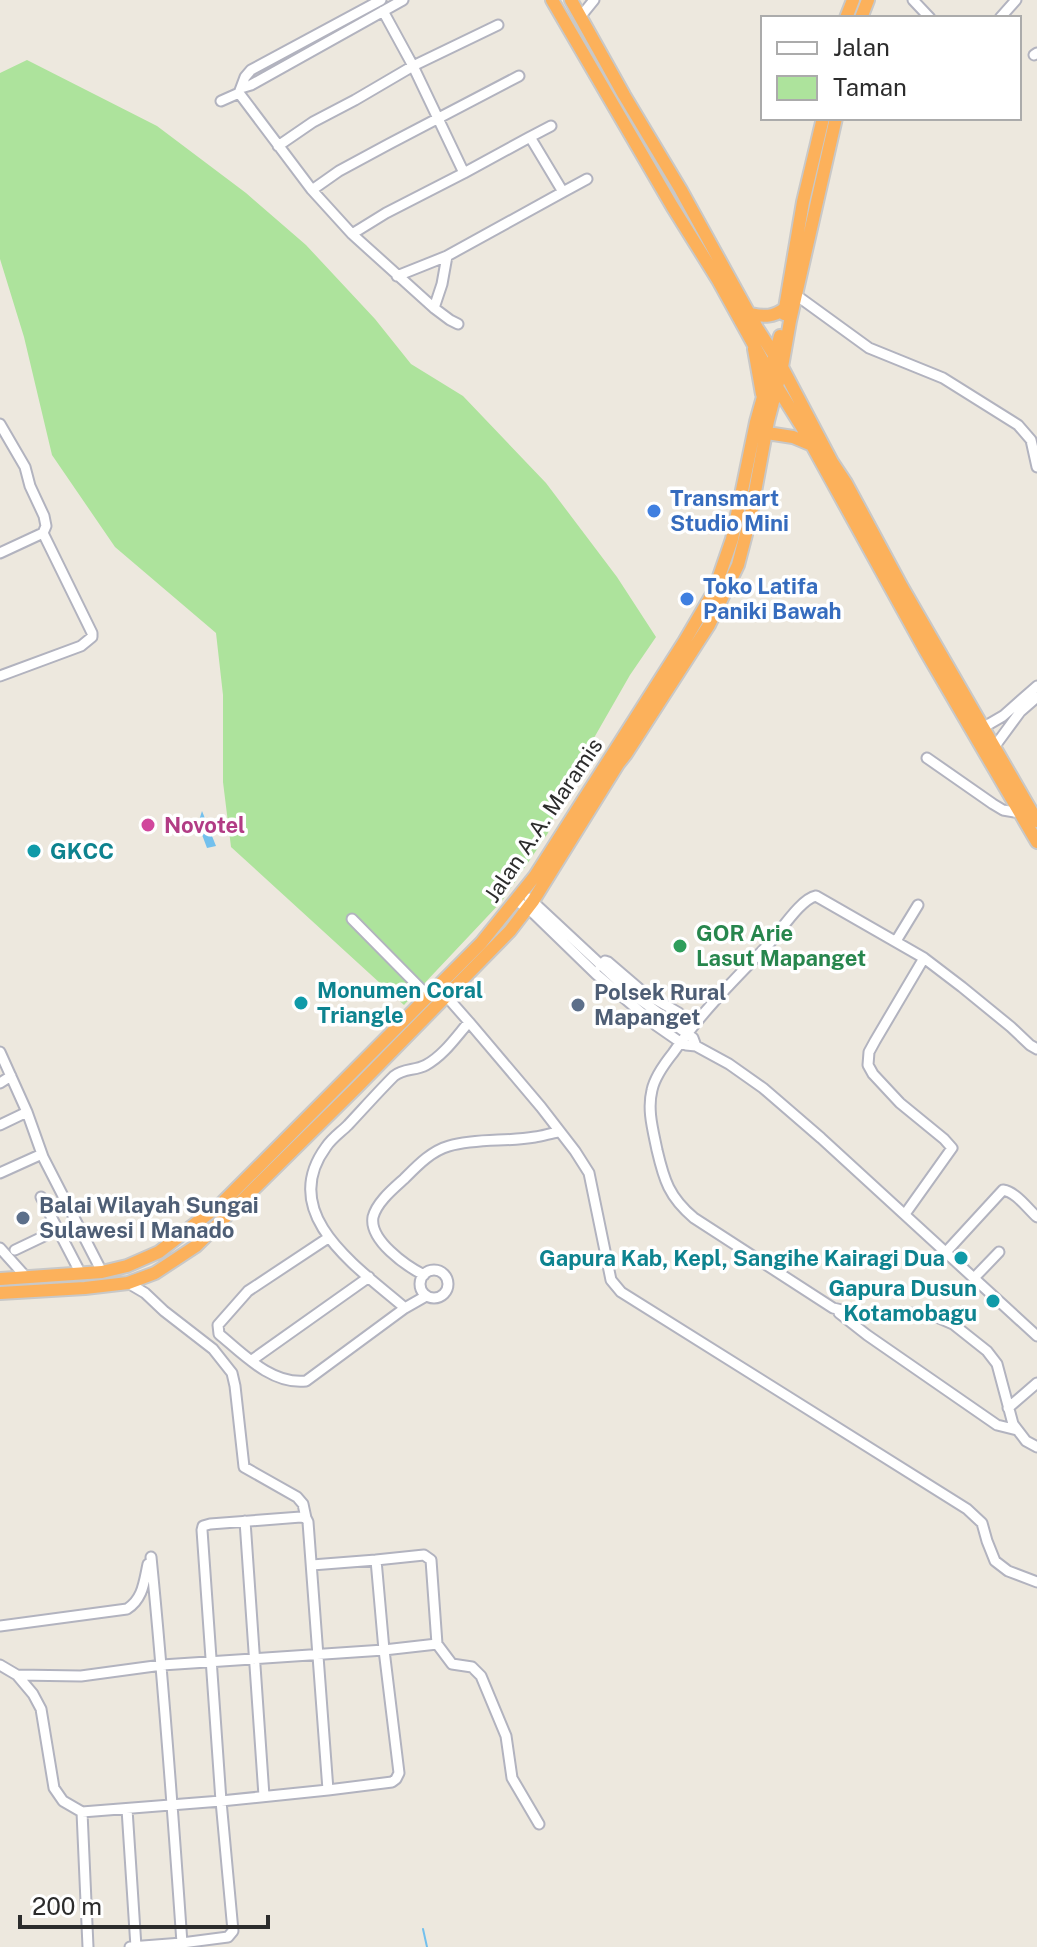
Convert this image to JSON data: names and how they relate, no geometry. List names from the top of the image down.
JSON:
{
  "streets": {
    "highway": ["Jalan A.A. Maramis"]
  },
  "places": [
    "Transmart Studio Mini",
    "Toko Latifa Paniki Bawah",
    "Novotel",
    "GKCC",
    "GOR Arie Lasut Mapanget",
    "Monumen Coral Triangle",
    "Polsek Rural Mapanget",
    "Balai Wilayah Sungai Sulawesi I Manado",
    "Gapura Kab, Kepl, Sangihe Kairagi Dua",
    "Gapura Dusun Kotamobagu"
  ],
  "legend": ["Jalan", "Taman"],
  "scale_bar": "200 m"
}
